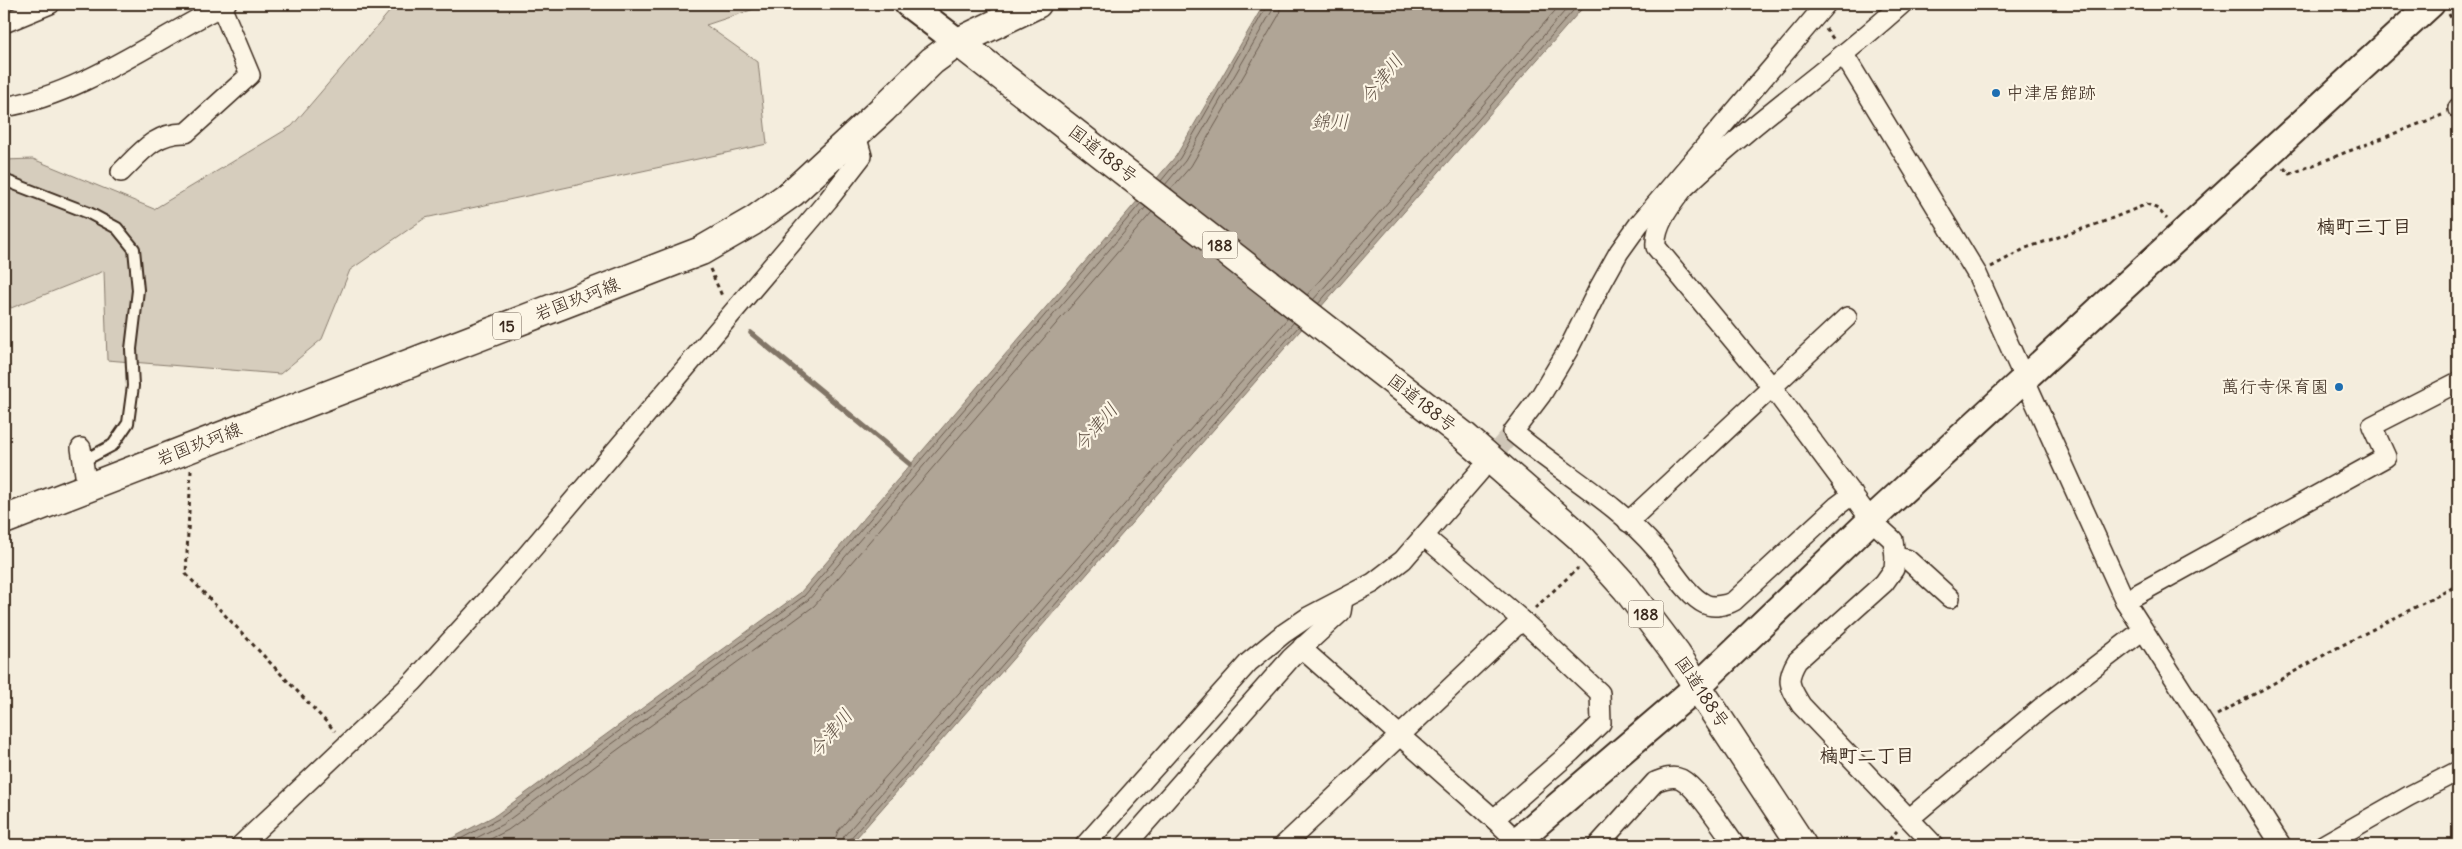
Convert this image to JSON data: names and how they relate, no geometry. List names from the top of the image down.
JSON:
{
  "streets": {
    "main road": [
      "国道188号",
      "188",
      "岩国玖珂線",
      "15"
    ]
  },
  "crossings": [
    ["国道188号", "岩国玖珂線"]
  ],
  "districts": ["楠町三丁目", "楠町二丁目"],
  "water": ["今津川", "錦川"],
  "places": ["中津居館跡", "萬行寺保育園"]
}
